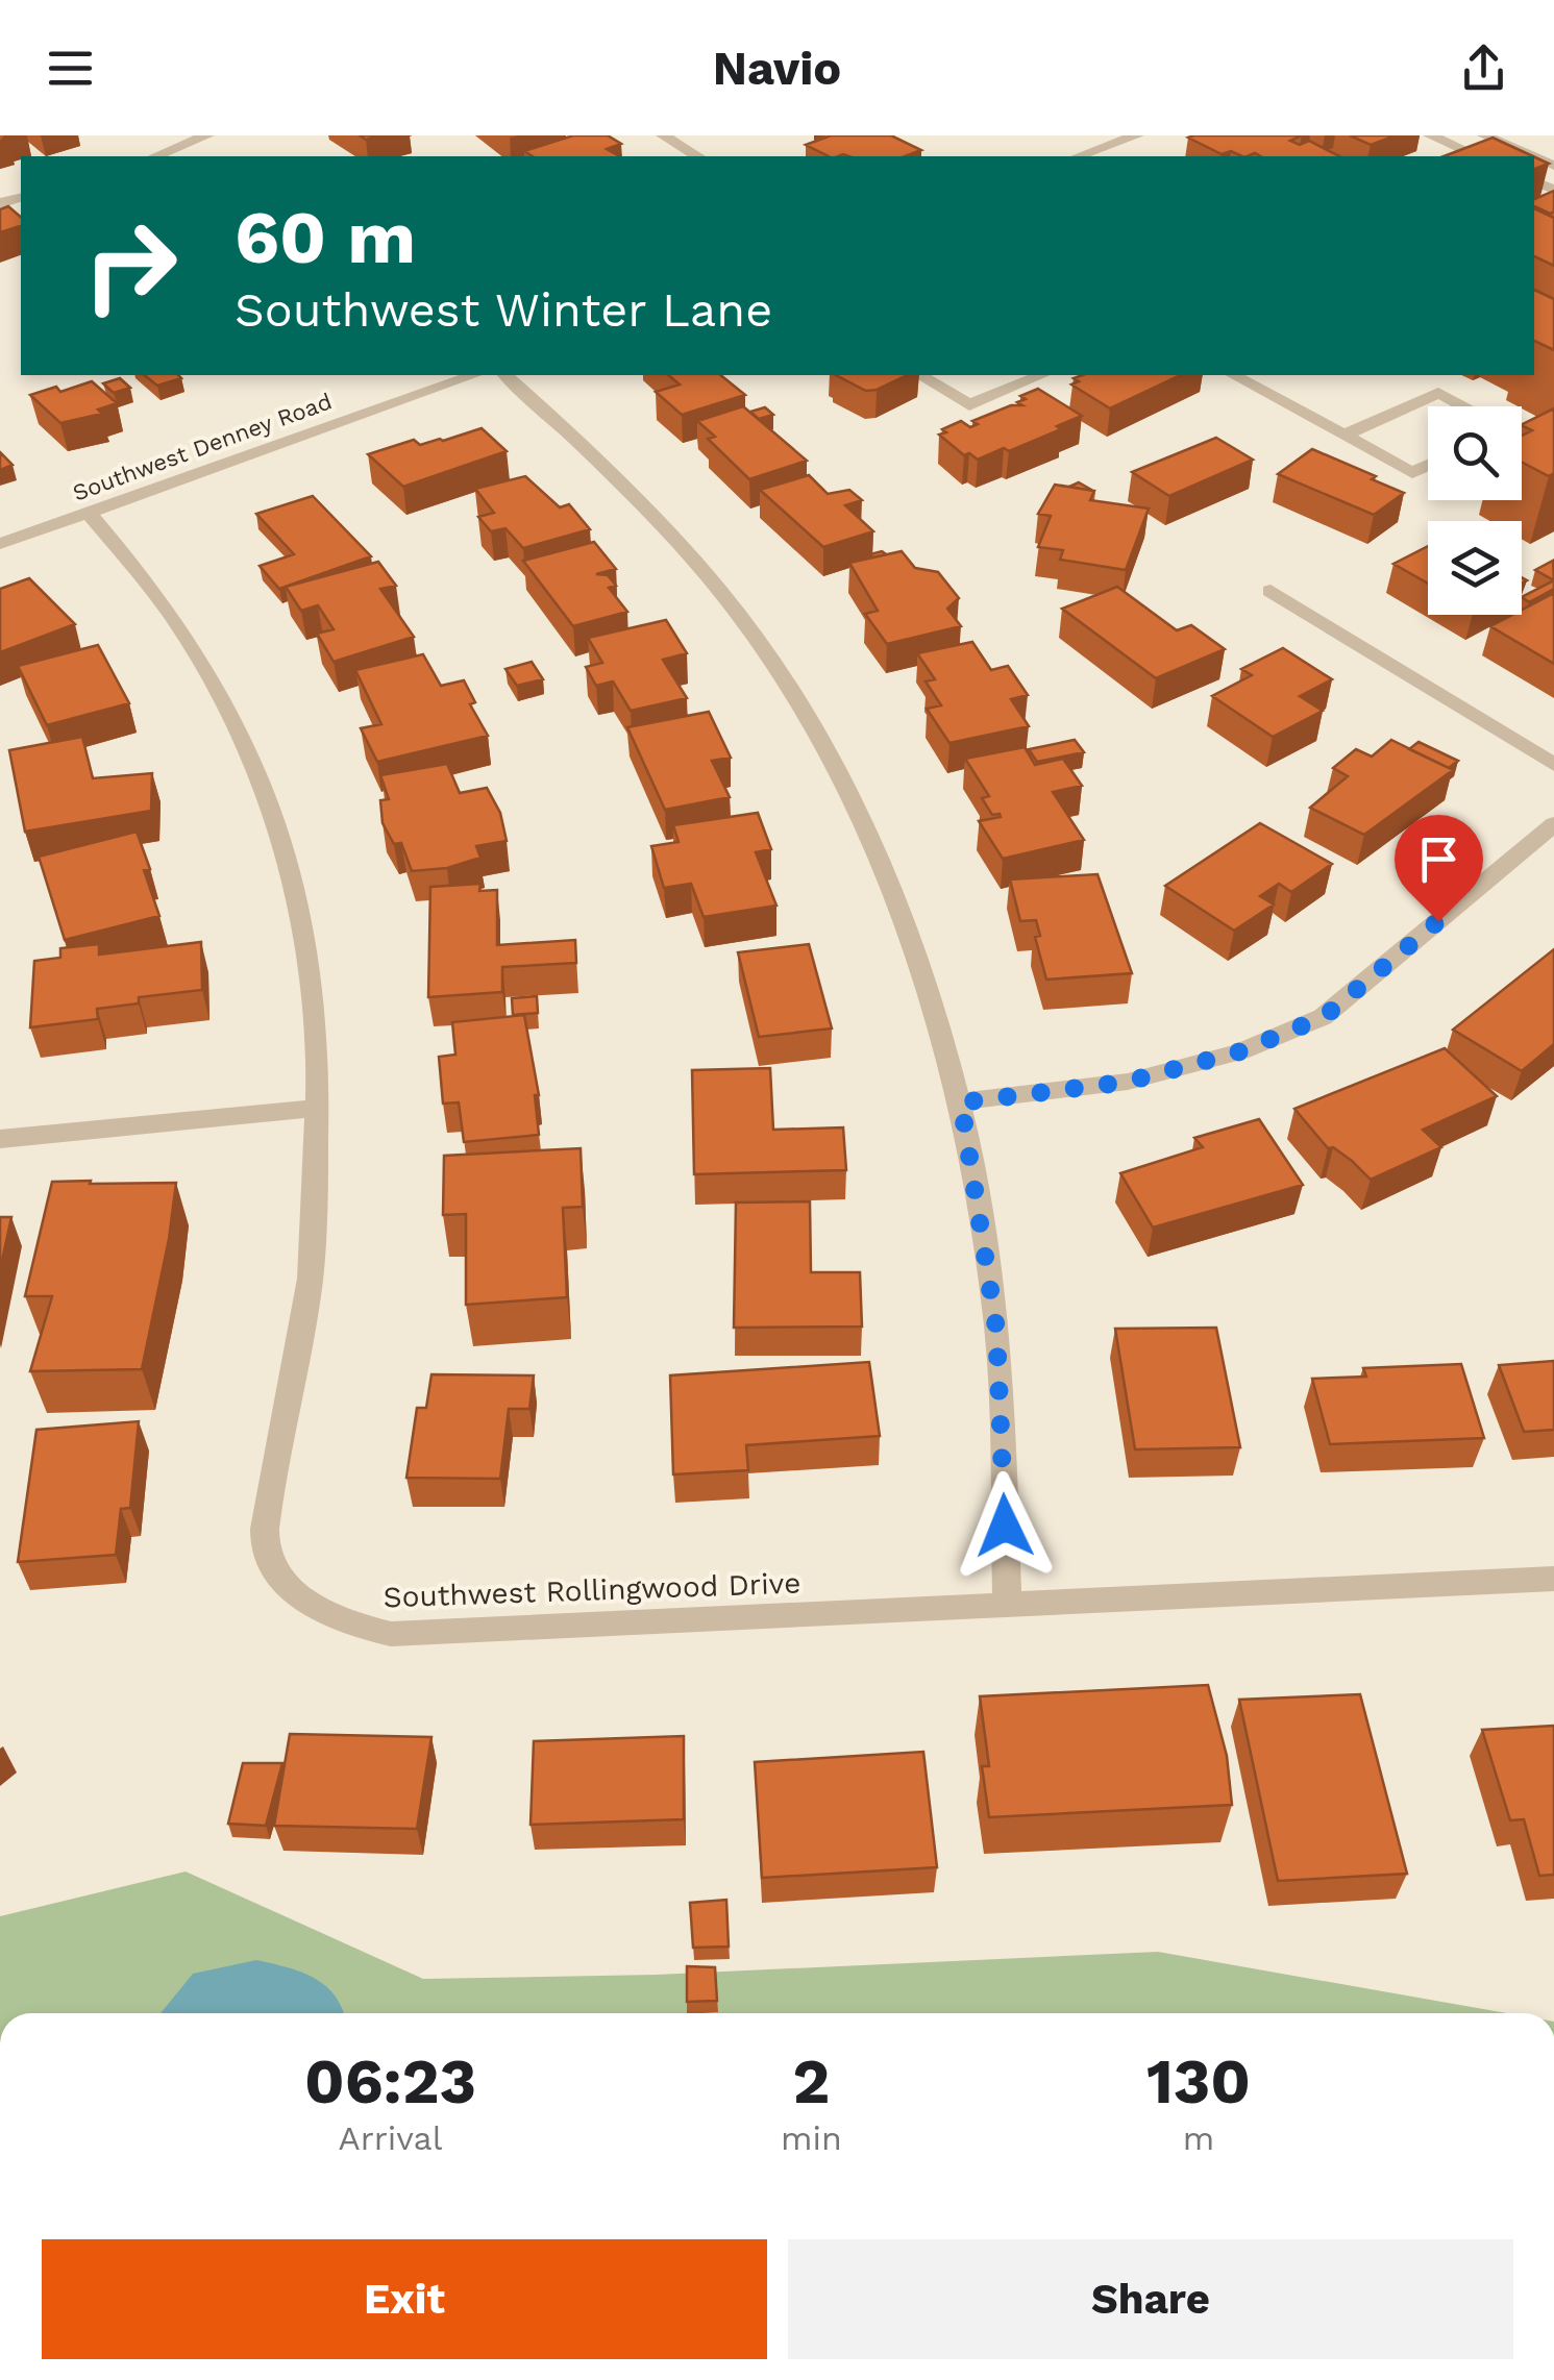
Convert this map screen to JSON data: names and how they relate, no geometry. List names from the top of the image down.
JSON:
{
  "streets": {
    "street": ["Southwest Denney Road", "Southwest Rollingwood Drive"]
  },
  "crossings": [
    ["Southwest Denney Road", "Southwest Rollingwood Drive"]
  ],
  "page": {
    "header": "Navio",
    "turn": ["60 m", "Southwest Winter Lane"],
    "eta": [
      "06:23",
      "Arrival",
      "2",
      "min",
      "130",
      "m"
    ],
    "buttons": ["Exit", "Share"]
  }
}
